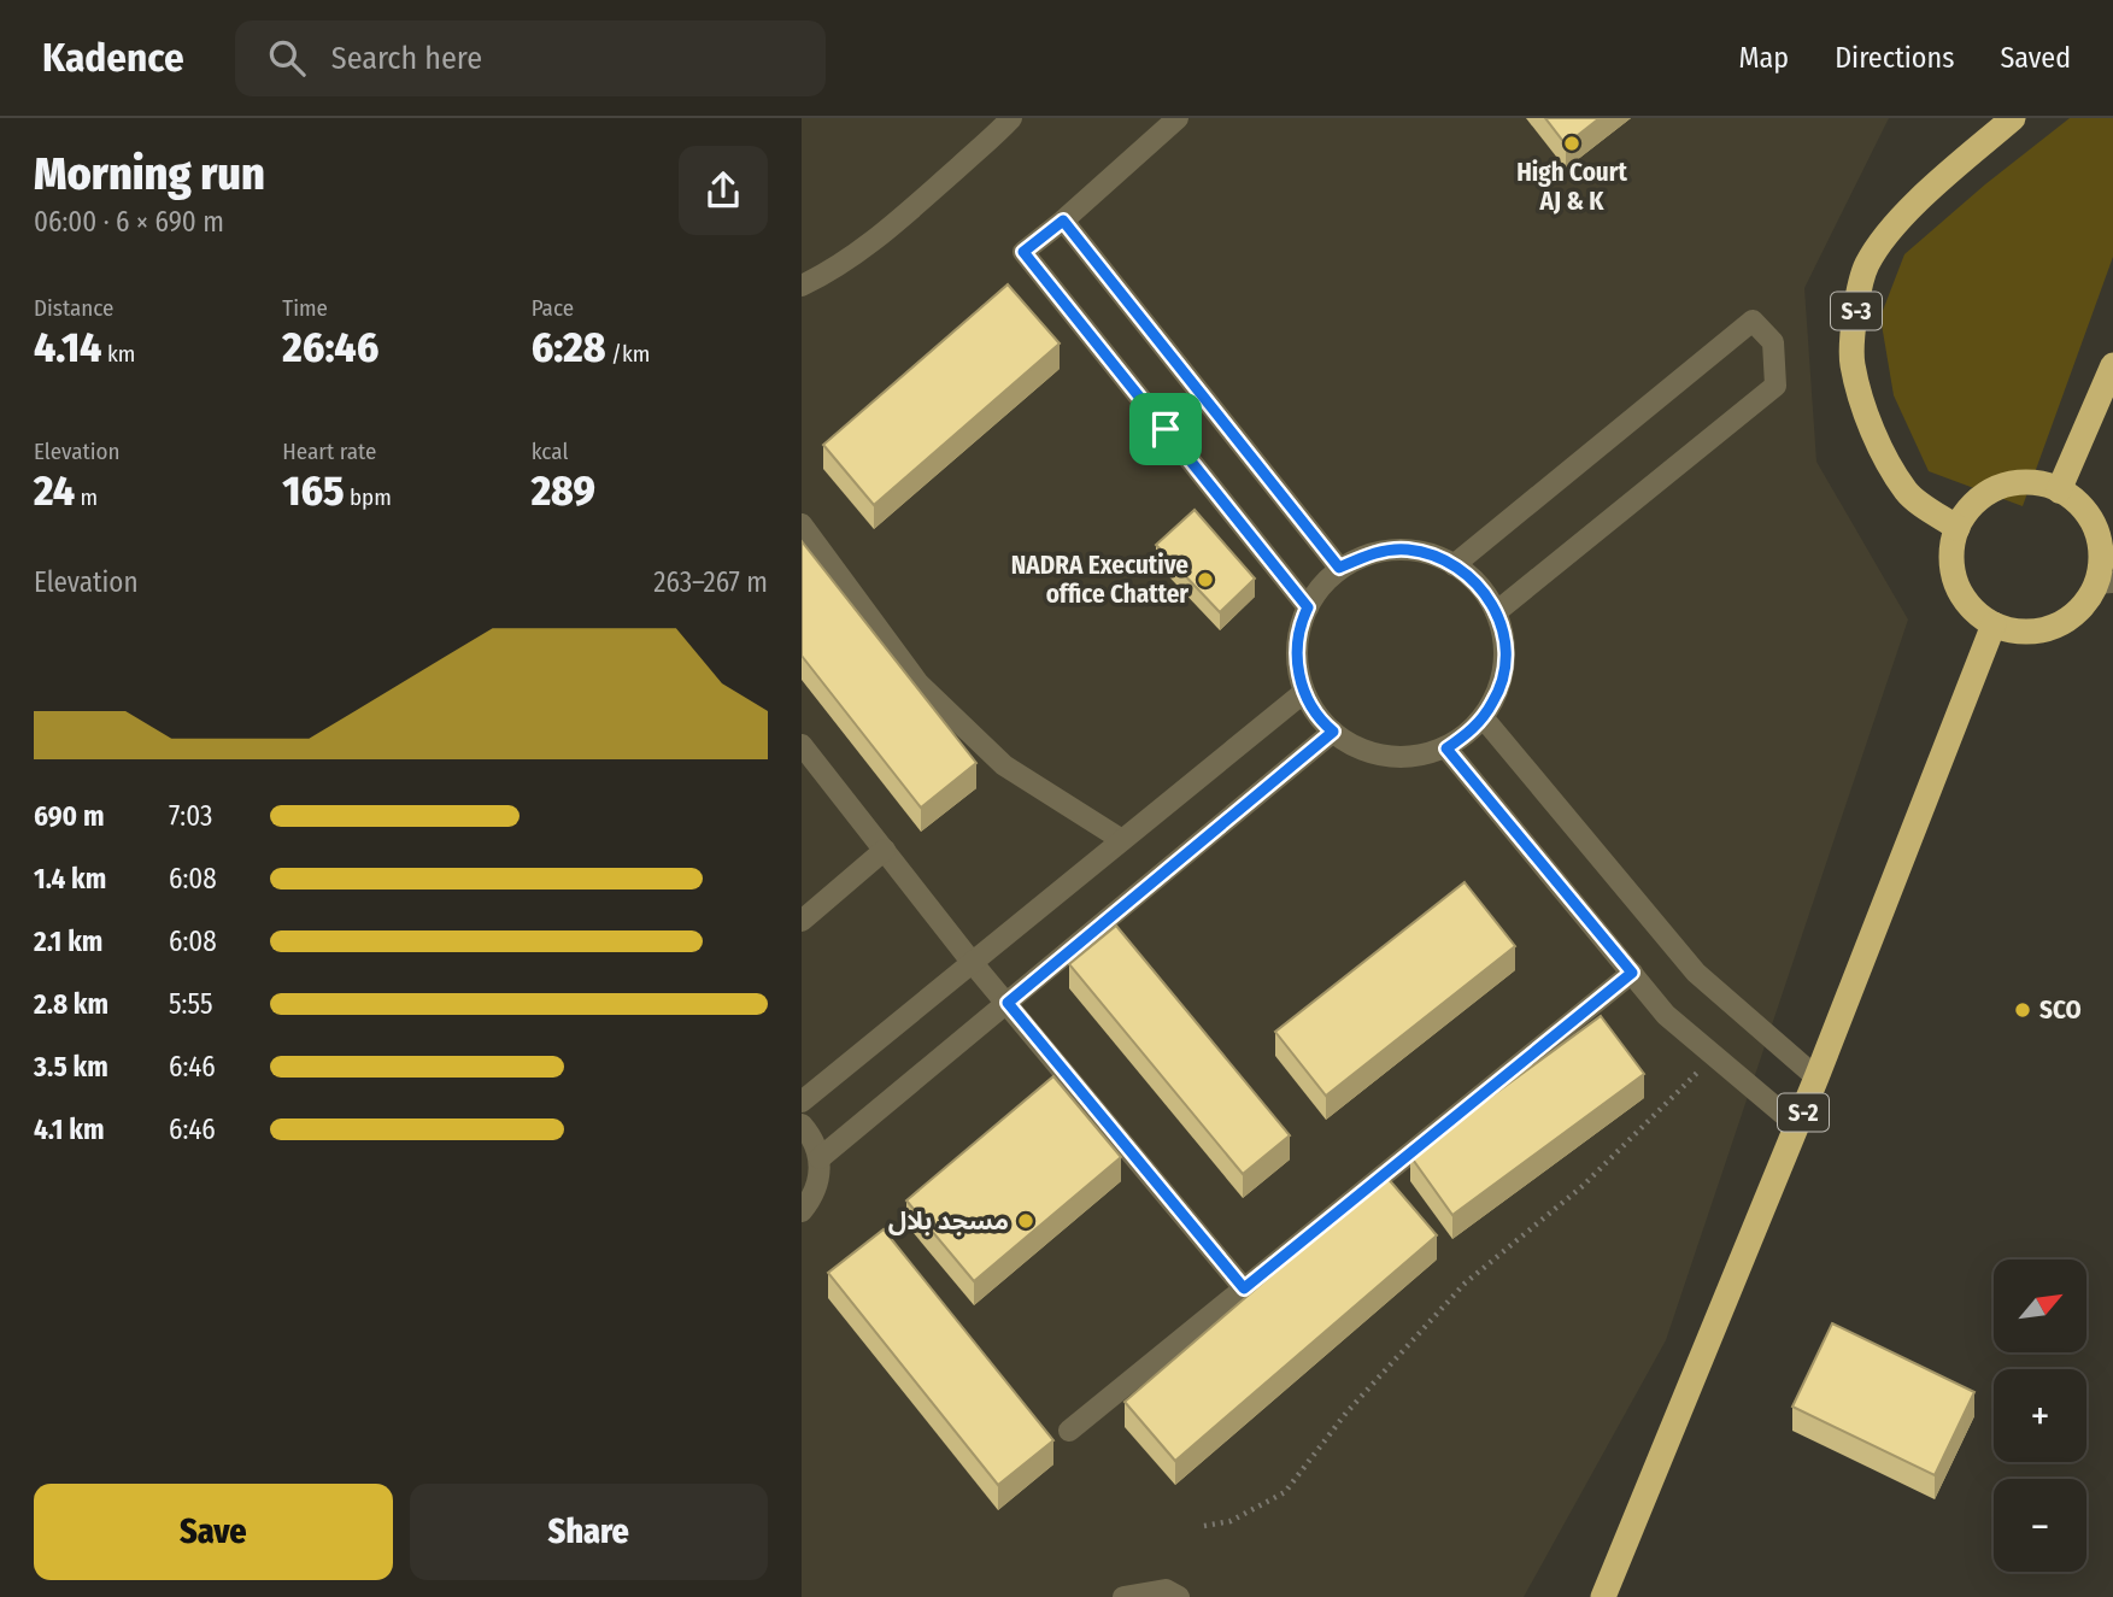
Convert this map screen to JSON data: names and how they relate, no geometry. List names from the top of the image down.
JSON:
{
  "streets": {
    "highway": ["S-3", "S-2"]
  },
  "crossings": [
    ["S-3", "S-2"]
  ],
  "places": [
    "High Court AJ & K",
    "NADRA Executive office Chatter",
    "SCO",
    "مسجد بلال"
  ],
  "north": "top right",
  "page": {
    "header": "Kadence",
    "search": "Search here",
    "nav": ["Map", "Directions", "Saved"],
    "heading": ["Morning run", "06:00 · 6 × 690 m"],
    "stats": [
      ["Distance", "4.14 km"],
      ["Time", "26:46"],
      ["Pace", "6:28 /km"],
      ["Elevation", "24 m"],
      ["Heart rate", "165 bpm"],
      ["kcal", "289"]
    ],
    "chart": ["Elevation", "263–267 m"],
    "list": [
      {
        "name": "690 m",
        "note": "7:03"
      },
      {
        "name": "1.4 km",
        "note": "6:08"
      },
      {
        "name": "2.1 km",
        "note": "6:08"
      },
      {
        "name": "2.8 km",
        "note": "5:55"
      },
      {
        "name": "3.5 km",
        "note": "6:46"
      },
      {
        "name": "4.1 km",
        "note": "6:46"
      }
    ],
    "map_buttons": ["+", "−"],
    "buttons": ["Save", "Share"]
  }
}
